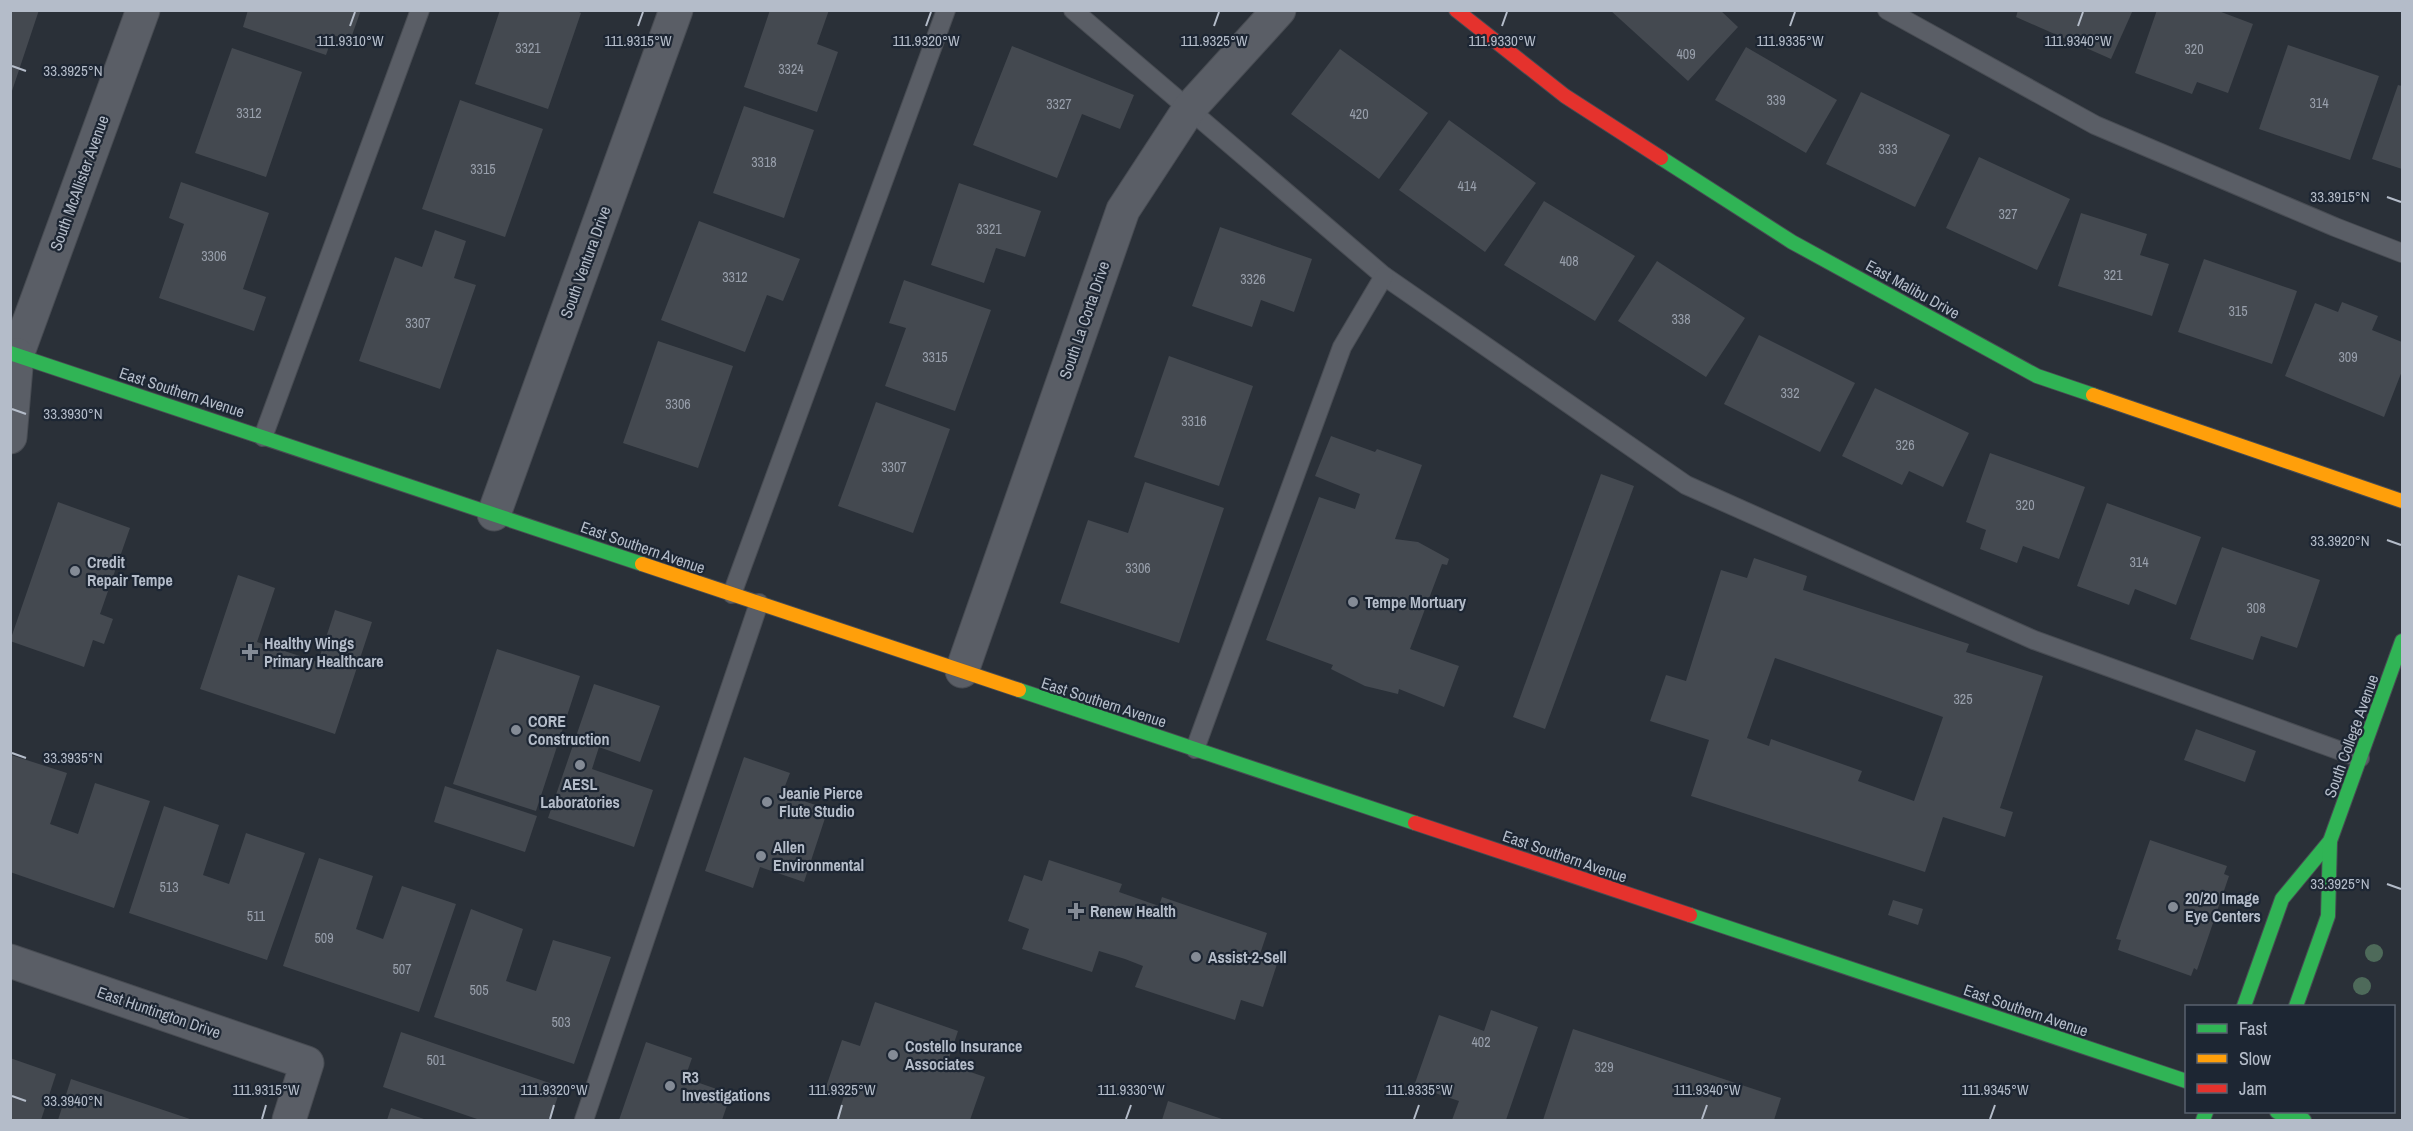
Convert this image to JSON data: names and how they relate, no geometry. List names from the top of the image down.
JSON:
{
  "streets": {
    "main road": ["East Malibu Drive", "East Southern Avenue", "South College Avenue"],
    "street": [
      "South McAllister Avenue",
      "South Ventura Drive",
      "South La Corta Drive",
      "East Huntington Drive"
    ]
  },
  "crossings": [
    ["South McAllister Avenue", "East Southern Avenue"],
    ["South Ventura Drive", "East Southern Avenue"],
    ["South La Corta Drive", "East Southern Avenue"]
  ],
  "places": {
    "other": [
      "Credit Repair Tempe",
      "Tempe Mortuary",
      "CORE Construction",
      "AESL Laboratories",
      "Jeanie Pierce Flute Studio",
      "Allen Environmental",
      "20/20 Image Eye Centers",
      "Assist-2-Sell",
      "Costello Insurance Associates",
      "R3 Investigations"
    ],
    "health": ["Healthy Wings Primary Healthcare", "Renew Health"]
  },
  "house_numbers": [
    "3321",
    "320",
    "409",
    "3324",
    "339",
    "314",
    "3327",
    "3312",
    "420",
    "333",
    "3318",
    "3315",
    "414",
    "327",
    "3321",
    "3306",
    "408",
    "321",
    "3312",
    "3326",
    "315",
    "338",
    "3307",
    "3315",
    "309",
    "332",
    "3306",
    "3316",
    "326",
    "3307",
    "320",
    "314",
    "3306",
    "308",
    "325",
    "513",
    "511",
    "509",
    "507",
    "505",
    "503",
    "402",
    "501",
    "329"
  ],
  "legend": ["Fast", "Slow", "Jam"],
  "coordinates": [
    "111.9310°W",
    "111.9315°W",
    "111.9320°W",
    "111.9325°W",
    "111.9330°W",
    "111.9335°W",
    "111.9340°W",
    "33.3925°N",
    "33.3915°N",
    "33.3930°N",
    "33.3920°N",
    "33.3935°N",
    "111.9345°W",
    "33.3940°N"
  ]
}
